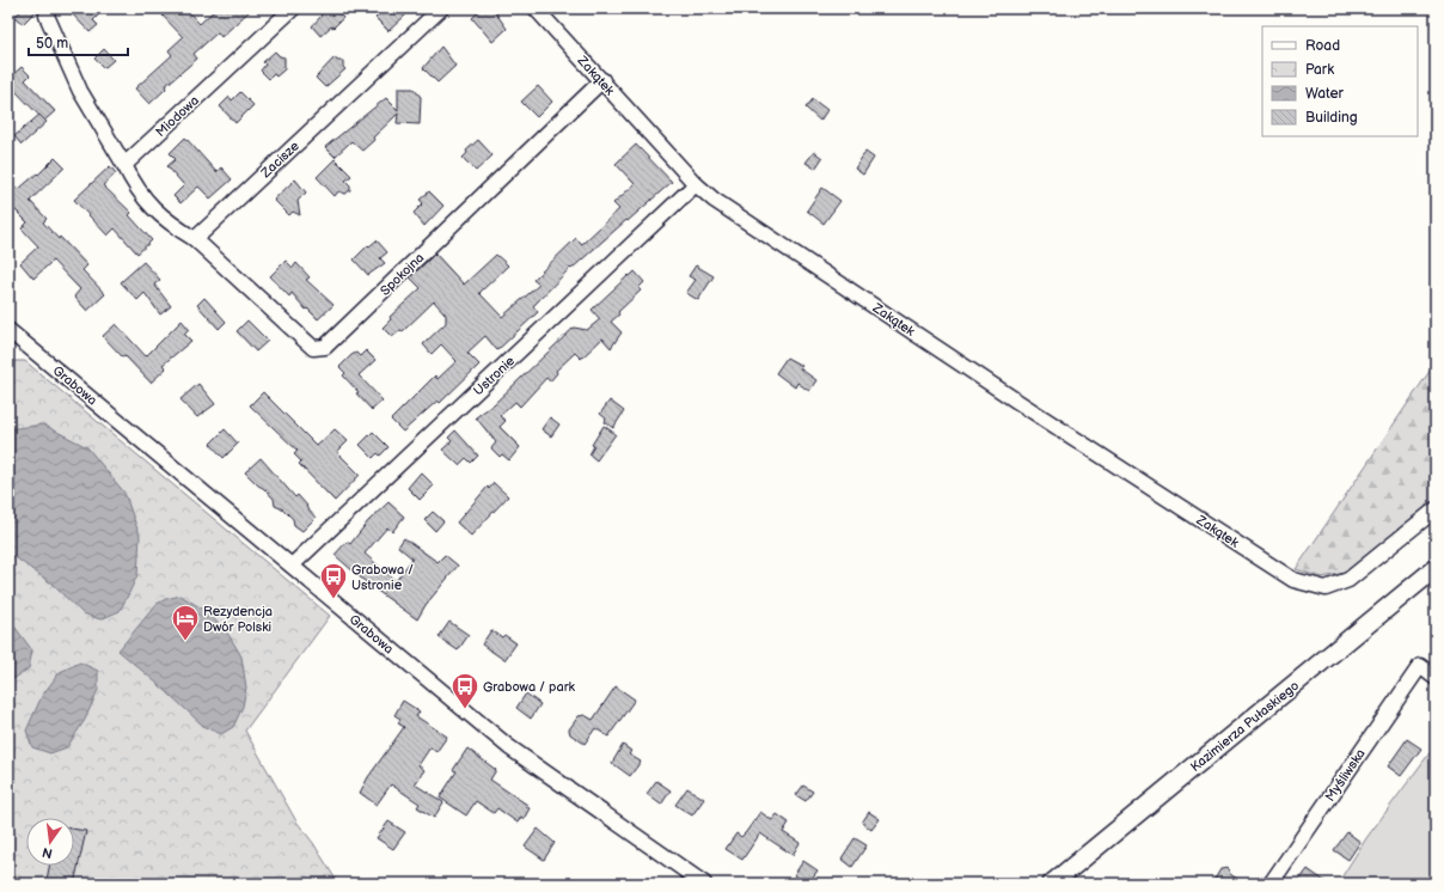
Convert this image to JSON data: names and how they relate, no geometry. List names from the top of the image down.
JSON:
{
  "streets": {
    "main road": ["Kazimierza Pułaskiego"],
    "street": [
      "Zakątek",
      "Miodowa",
      "Zacisze",
      "Spokojna",
      "Ustronie",
      "Grabowa",
      "Myśliwska"
    ]
  },
  "crossings": [
    ["Zakątek", "Spokojna"],
    ["Zakątek", "Ustronie"],
    ["Zacisze", "Spokojna"],
    ["Ustronie", "Grabowa"]
  ],
  "places": {
    "bus stop": ["Grabowa / Ustronie", "Grabowa / park"],
    "hotel": ["Rezydencja Dwór Polski"]
  },
  "legend": [
    "Road",
    "Park",
    "Water",
    "Building"
  ],
  "scale_bar": "50 m",
  "north": "bottom"
}
